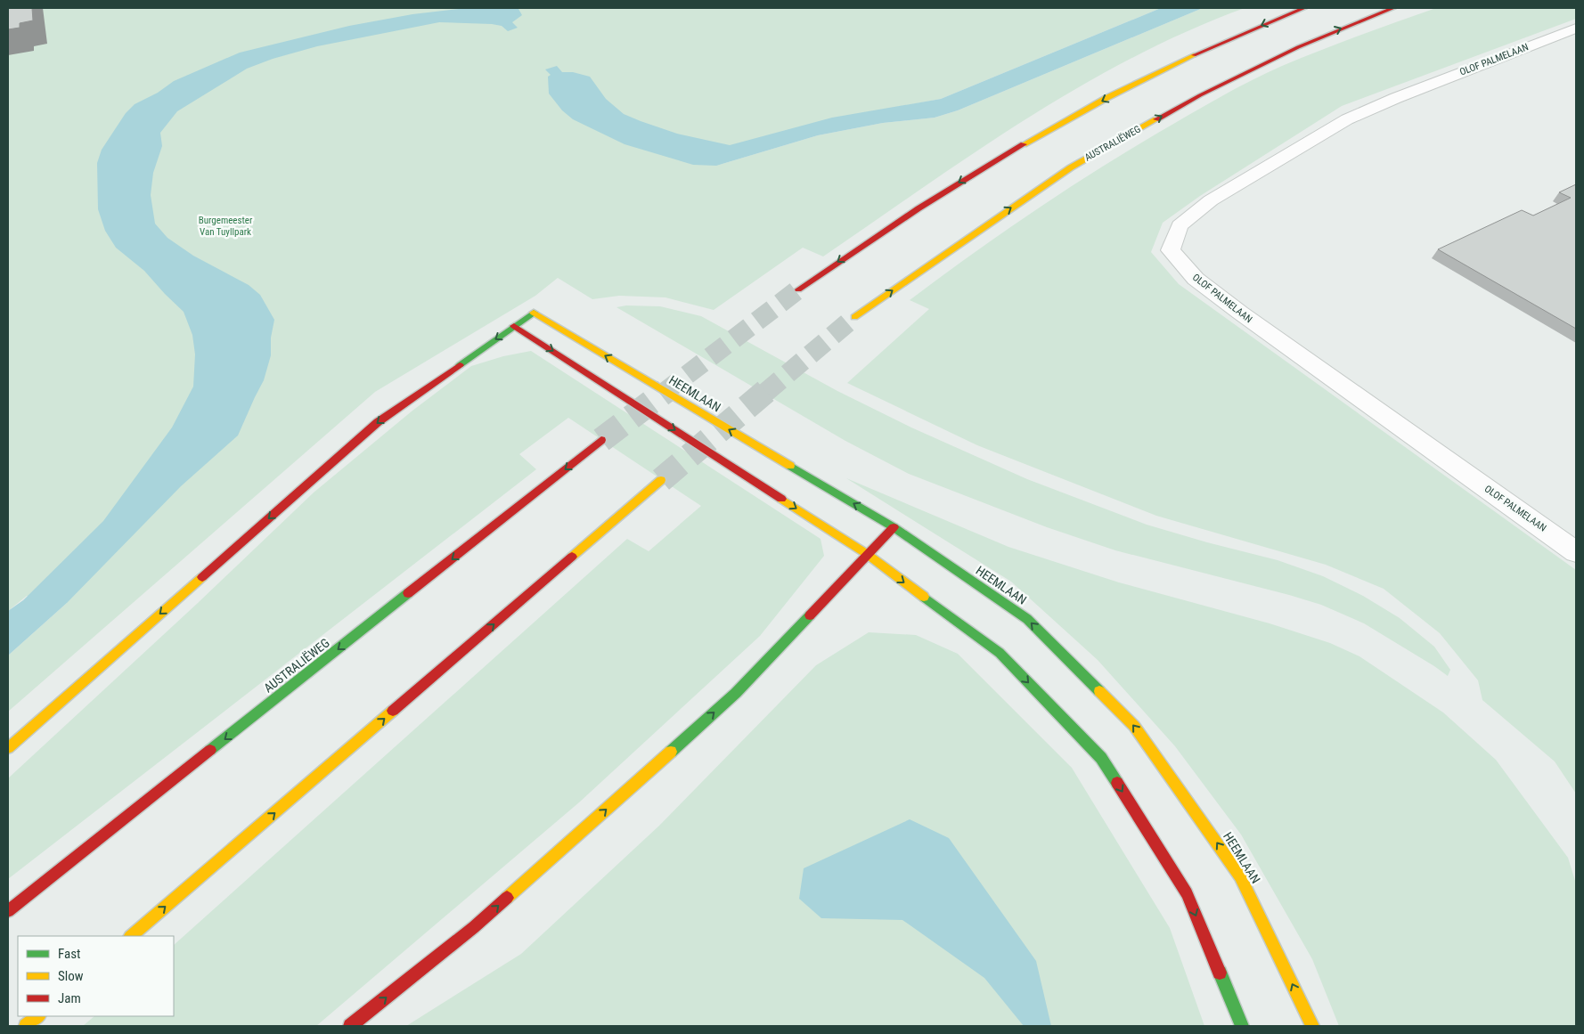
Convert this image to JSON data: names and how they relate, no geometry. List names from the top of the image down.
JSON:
{
  "streets": {
    "main road": ["AUSTRALIËWEG", "HEEMLAAN"],
    "street": ["OLOF PALMELAAN"]
  },
  "parks": ["Burgemeester Van Tuyllpark"],
  "legend": ["Fast", "Slow", "Jam"]
}
